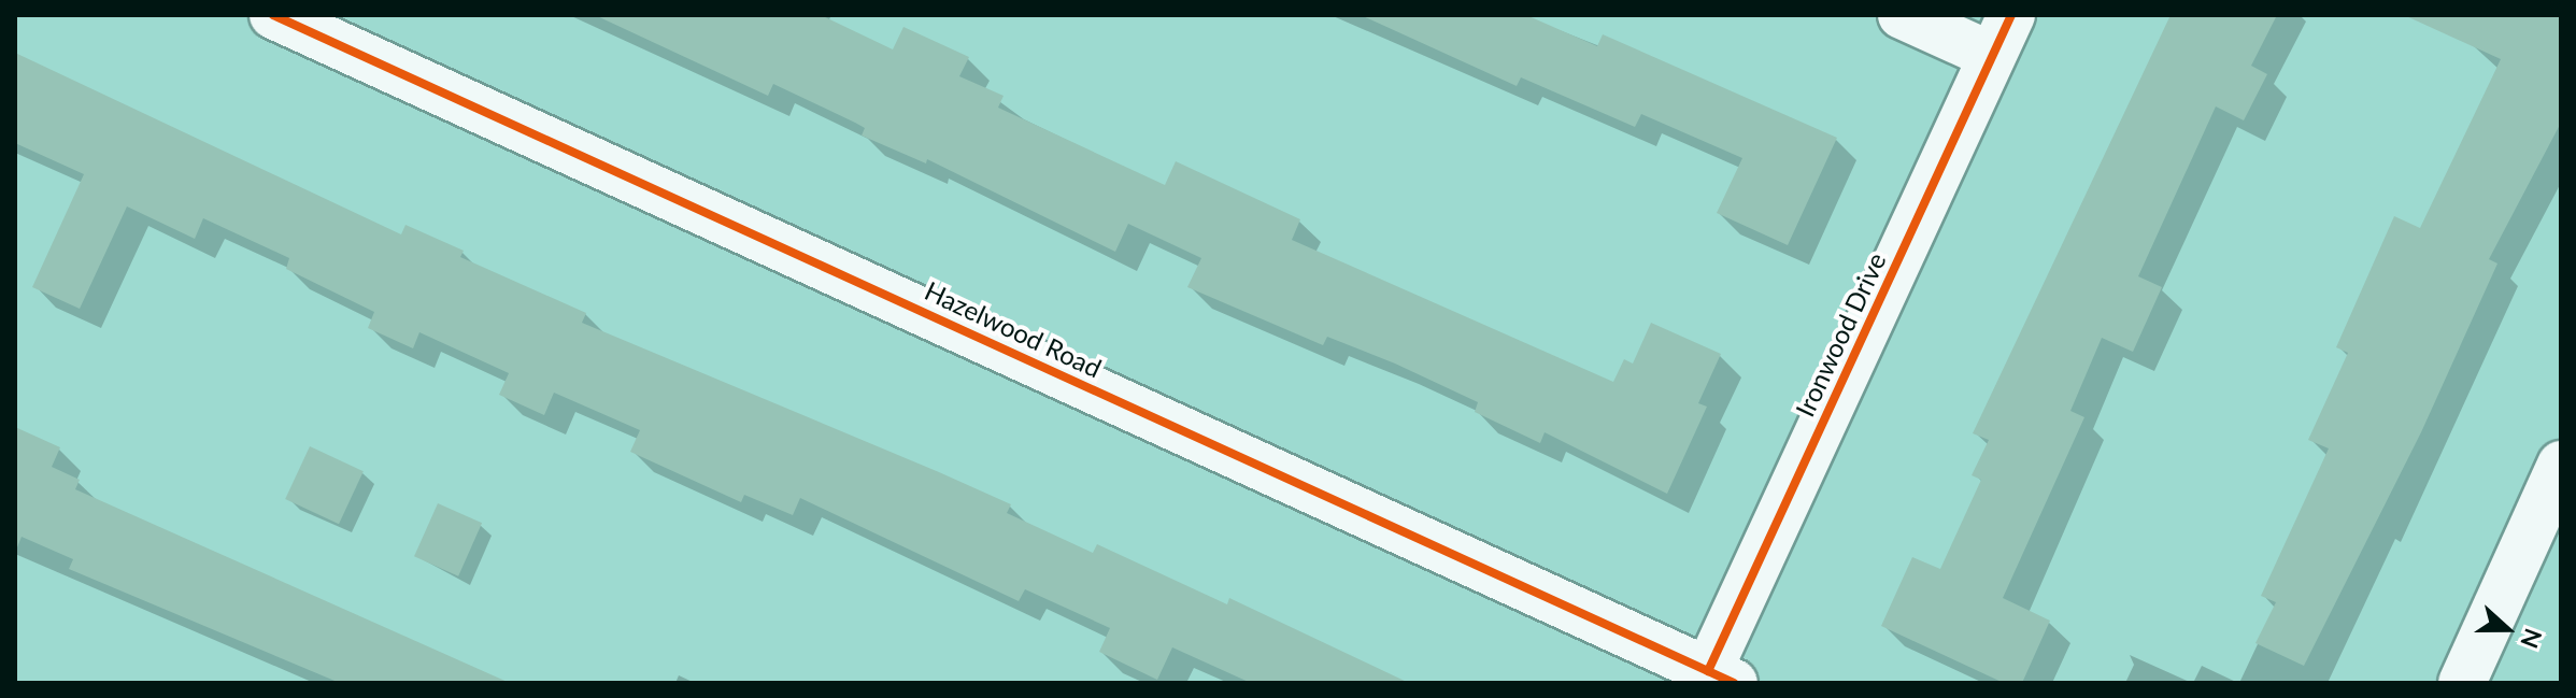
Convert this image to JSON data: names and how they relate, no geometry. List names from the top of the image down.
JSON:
{
  "streets": {
    "street": ["Hazelwood Road", "Ironwood Drive"]
  },
  "crossings": [
    ["Hazelwood Road", "Ironwood Drive"]
  ],
  "north": "right"
}
